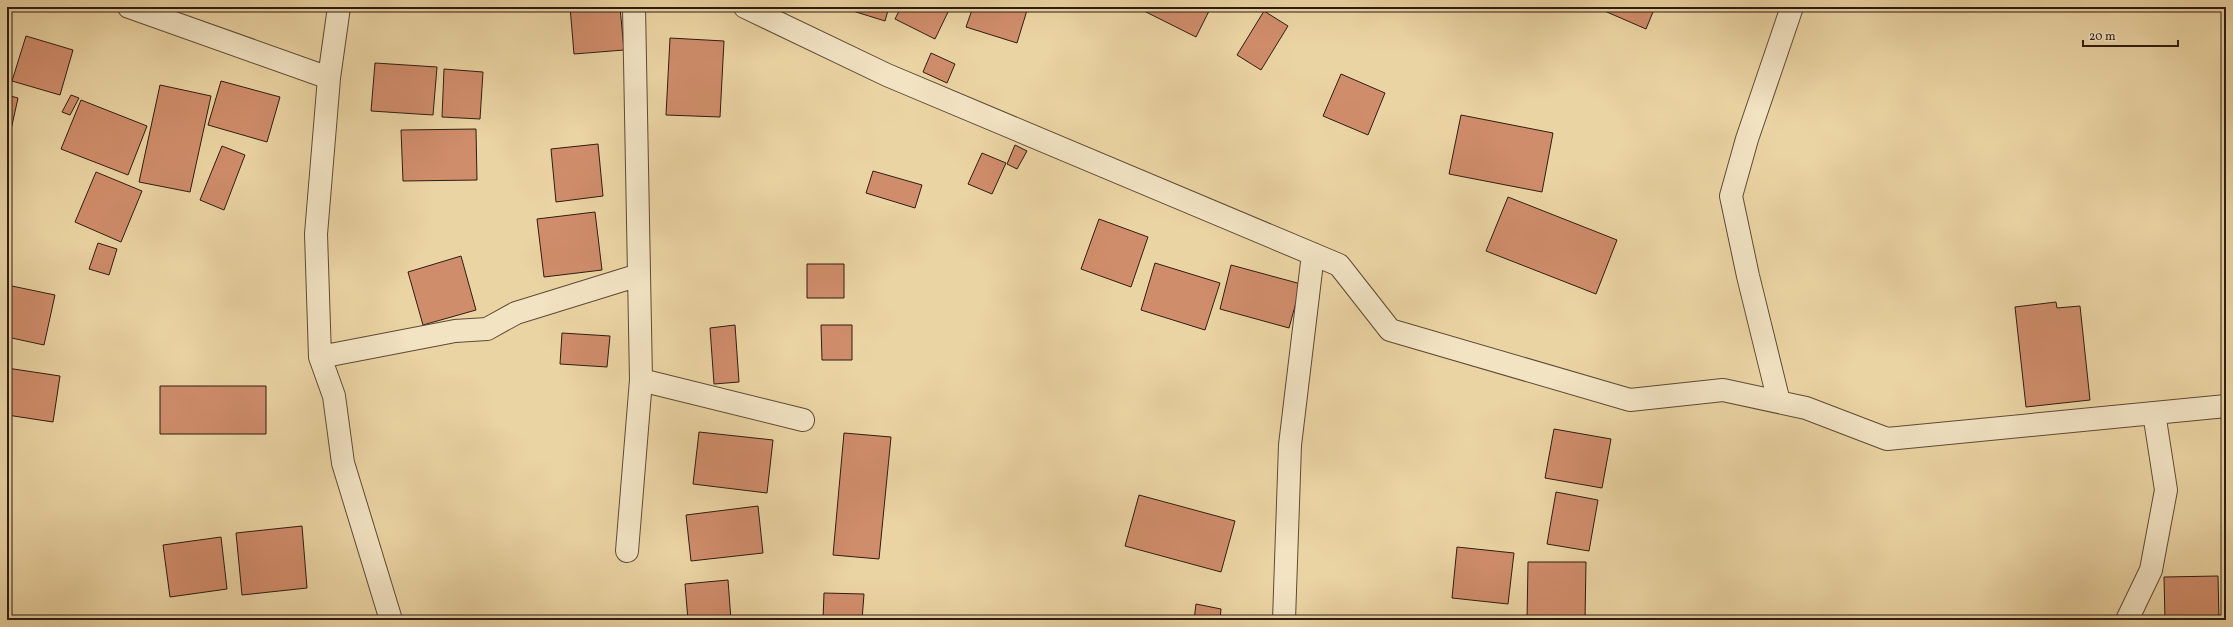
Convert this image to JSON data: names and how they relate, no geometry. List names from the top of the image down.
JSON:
{
  "scale_bar": "20 m"
}
